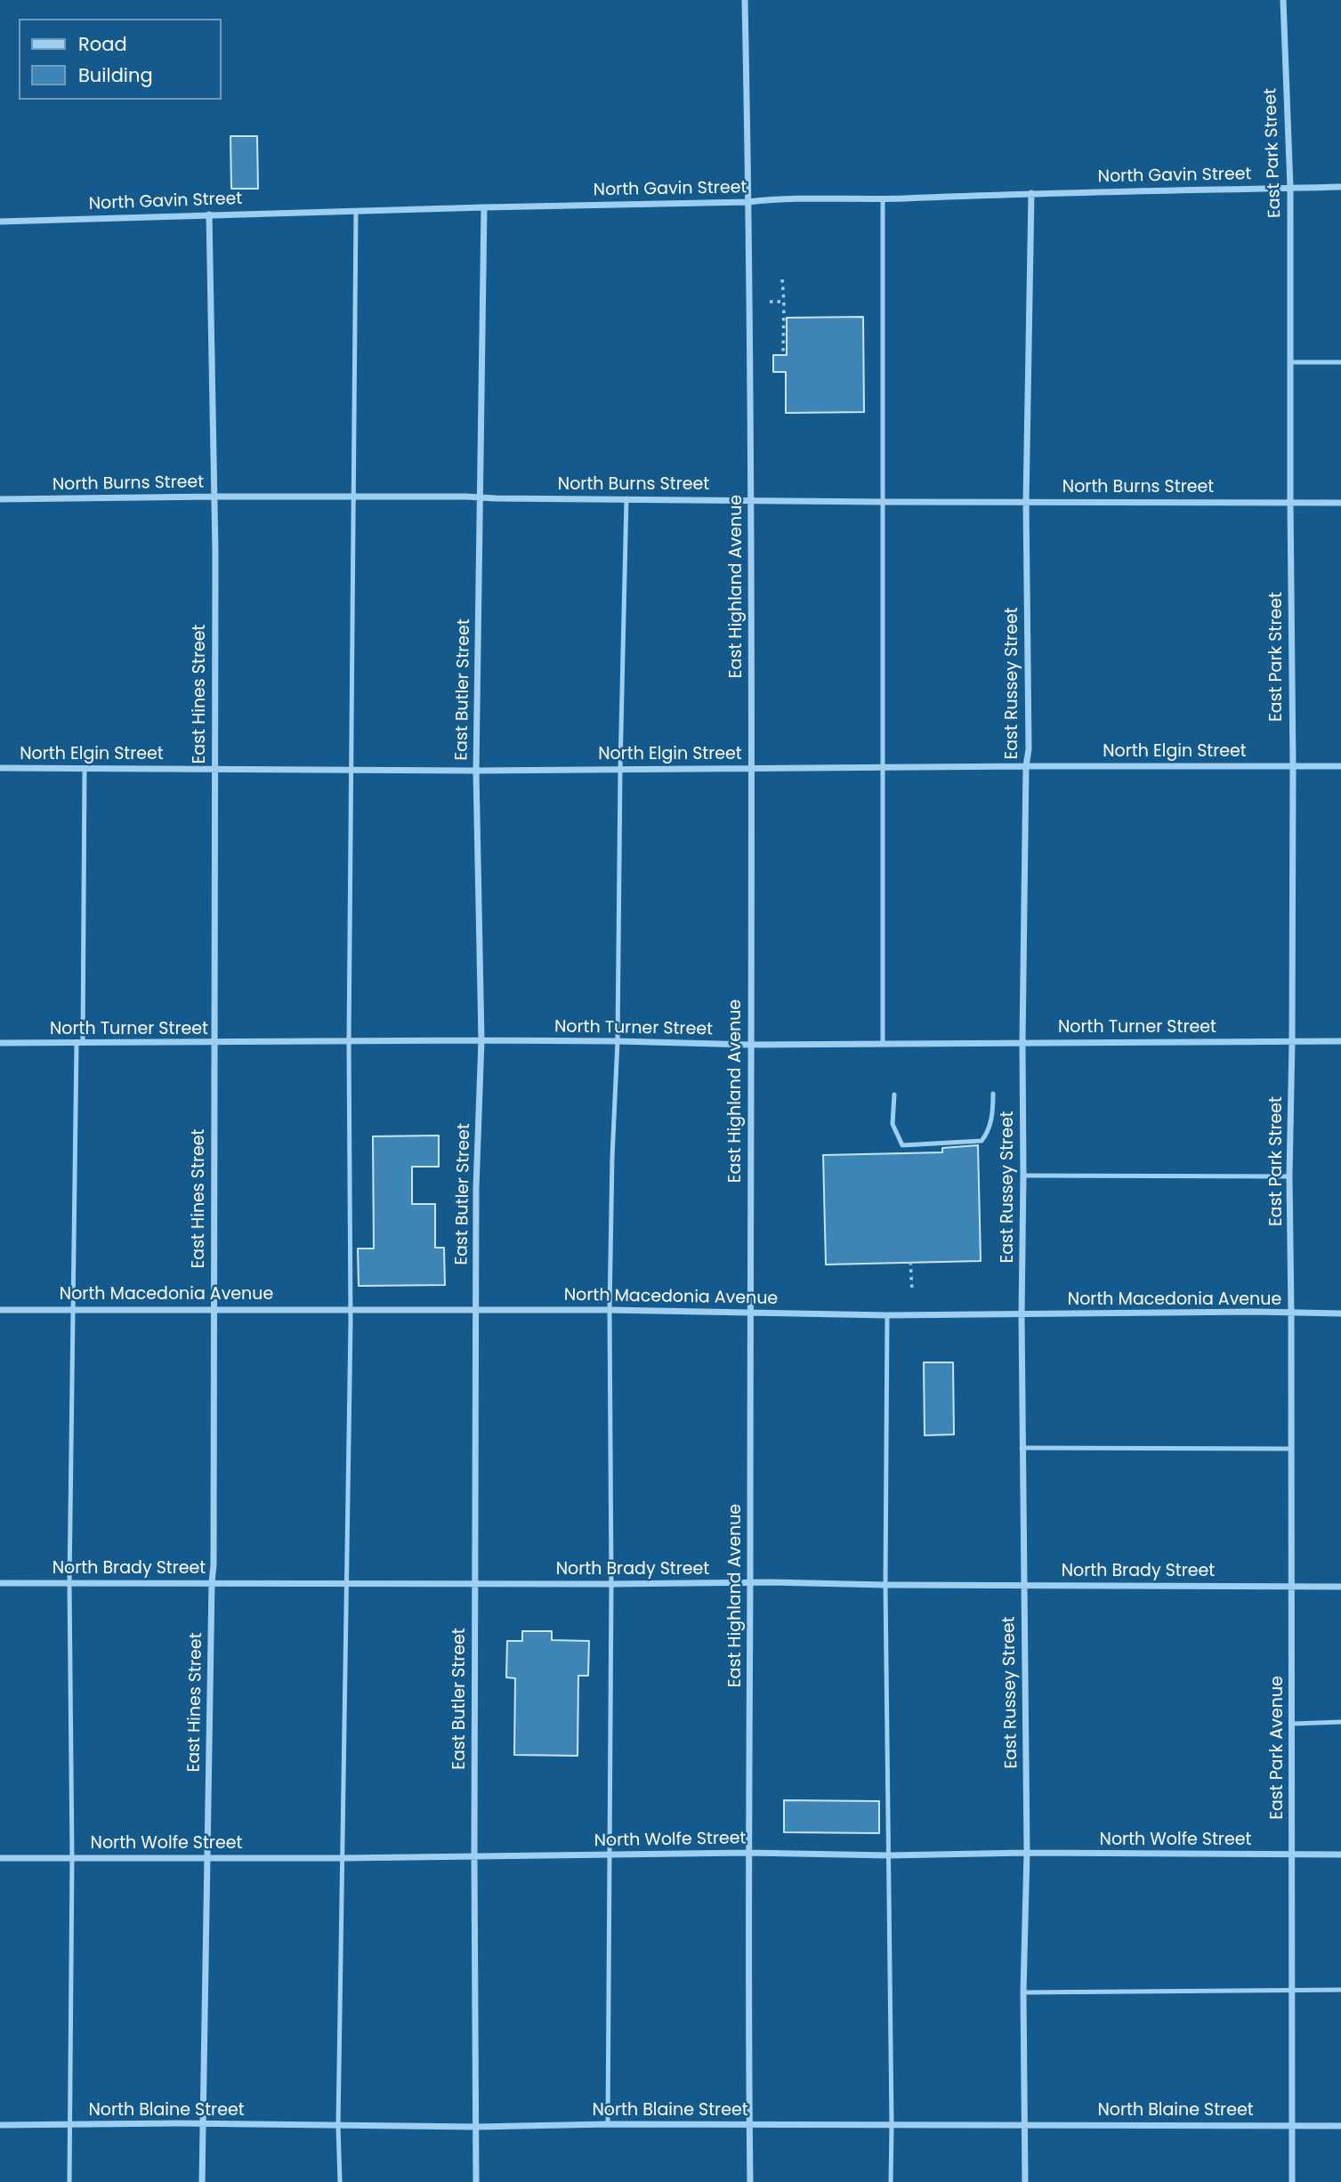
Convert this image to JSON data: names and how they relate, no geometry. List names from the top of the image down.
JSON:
{
  "streets": {
    "street": [
      "East Park Street",
      "North Gavin Street",
      "North Burns Street",
      "East Highland Avenue",
      "East Russey Street",
      "East Butler Street",
      "East Hines Street",
      "North Elgin Street",
      "North Turner Street",
      "North Macedonia Avenue",
      "North Brady Street",
      "East Park Avenue",
      "North Wolfe Street",
      "North Blaine Street"
    ]
  },
  "crossings": [
    ["East Park Street", "North Gavin Street"],
    ["East Park Street", "North Burns Street"],
    ["East Park Street", "North Elgin Street"],
    ["East Park Street", "North Turner Street"],
    ["East Park Street", "North Macedonia Avenue"],
    ["East Park Street", "East Park Avenue"],
    ["North Gavin Street", "East Highland Avenue"],
    ["North Gavin Street", "East Russey Street"],
    ["North Gavin Street", "East Butler Street"],
    ["North Gavin Street", "East Hines Street"],
    ["North Burns Street", "East Highland Avenue"],
    ["North Burns Street", "East Russey Street"],
    ["North Burns Street", "East Butler Street"],
    ["North Burns Street", "East Hines Street"],
    ["East Highland Avenue", "North Elgin Street"],
    ["East Highland Avenue", "North Turner Street"],
    ["East Highland Avenue", "North Macedonia Avenue"],
    ["East Highland Avenue", "North Brady Street"],
    ["East Highland Avenue", "North Wolfe Street"],
    ["East Highland Avenue", "North Blaine Street"],
    ["East Russey Street", "North Elgin Street"],
    ["East Russey Street", "North Turner Street"],
    ["East Russey Street", "North Macedonia Avenue"],
    ["East Russey Street", "North Brady Street"],
    ["East Russey Street", "North Wolfe Street"],
    ["East Russey Street", "North Blaine Street"],
    ["East Butler Street", "North Elgin Street"],
    ["East Butler Street", "North Turner Street"],
    ["East Butler Street", "North Macedonia Avenue"],
    ["East Butler Street", "North Brady Street"],
    ["East Butler Street", "North Wolfe Street"],
    ["East Butler Street", "North Blaine Street"],
    ["East Hines Street", "North Elgin Street"],
    ["East Hines Street", "North Turner Street"],
    ["East Hines Street", "North Macedonia Avenue"],
    ["East Hines Street", "North Brady Street"],
    ["East Hines Street", "North Wolfe Street"],
    ["East Hines Street", "North Blaine Street"],
    ["North Macedonia Avenue", "East Park Avenue"],
    ["North Brady Street", "East Park Avenue"],
    ["East Park Avenue", "North Wolfe Street"],
    ["East Park Avenue", "North Blaine Street"]
  ],
  "legend": ["Road", "Building"]
}
